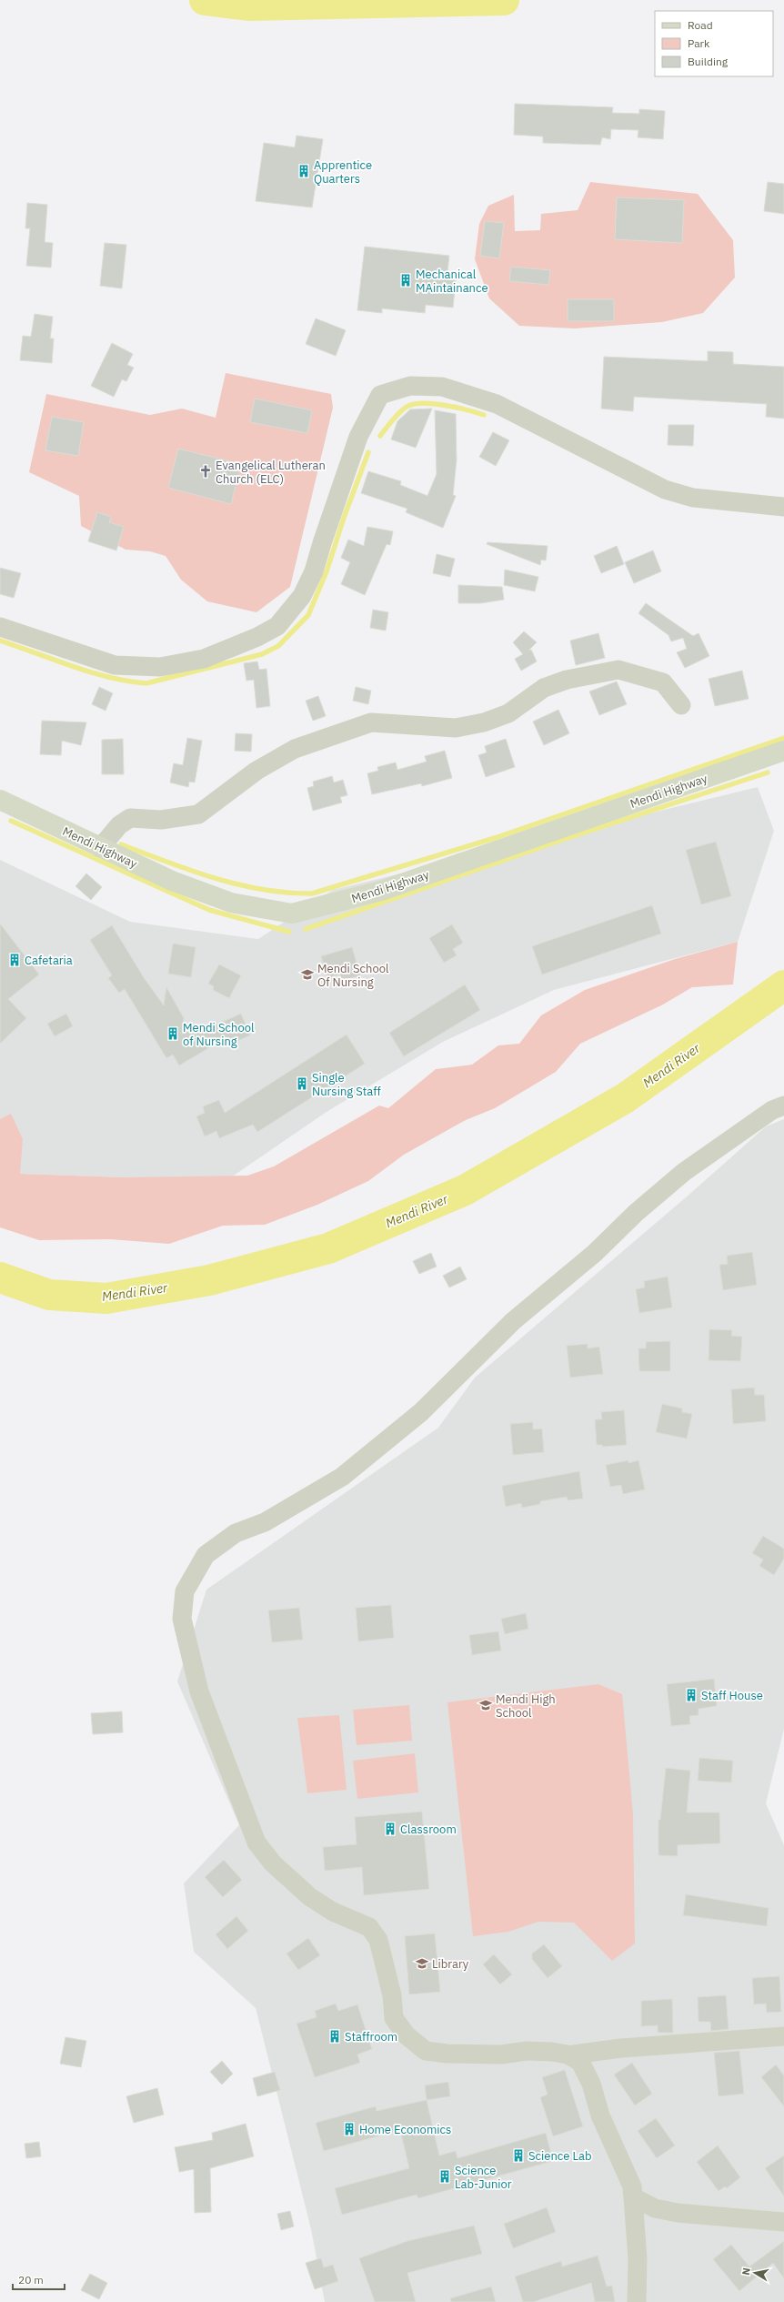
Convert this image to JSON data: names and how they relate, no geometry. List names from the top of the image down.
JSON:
{
  "streets": {
    "main road": ["Mendi Highway"]
  },
  "water": ["Mendi River"],
  "places": {
    "building": [
      "Apprentice Quarters",
      "Mechanical MAintainance",
      "Cafetaria",
      "Mendi School of Nursing",
      "Single Nursing Staff",
      "Staff House",
      "Classroom",
      "Staffroom",
      "Home Economics",
      "Science Lab",
      "Science Lab-Junior"
    ],
    "church": ["Evangelical Lutheran Church (ELC)"],
    "school or university": ["Mendi School Of Nursing", "Mendi High School", "Library"]
  },
  "legend": ["Road", "Park", "Building"],
  "scale_bar": "20 m",
  "north": "left"
}
